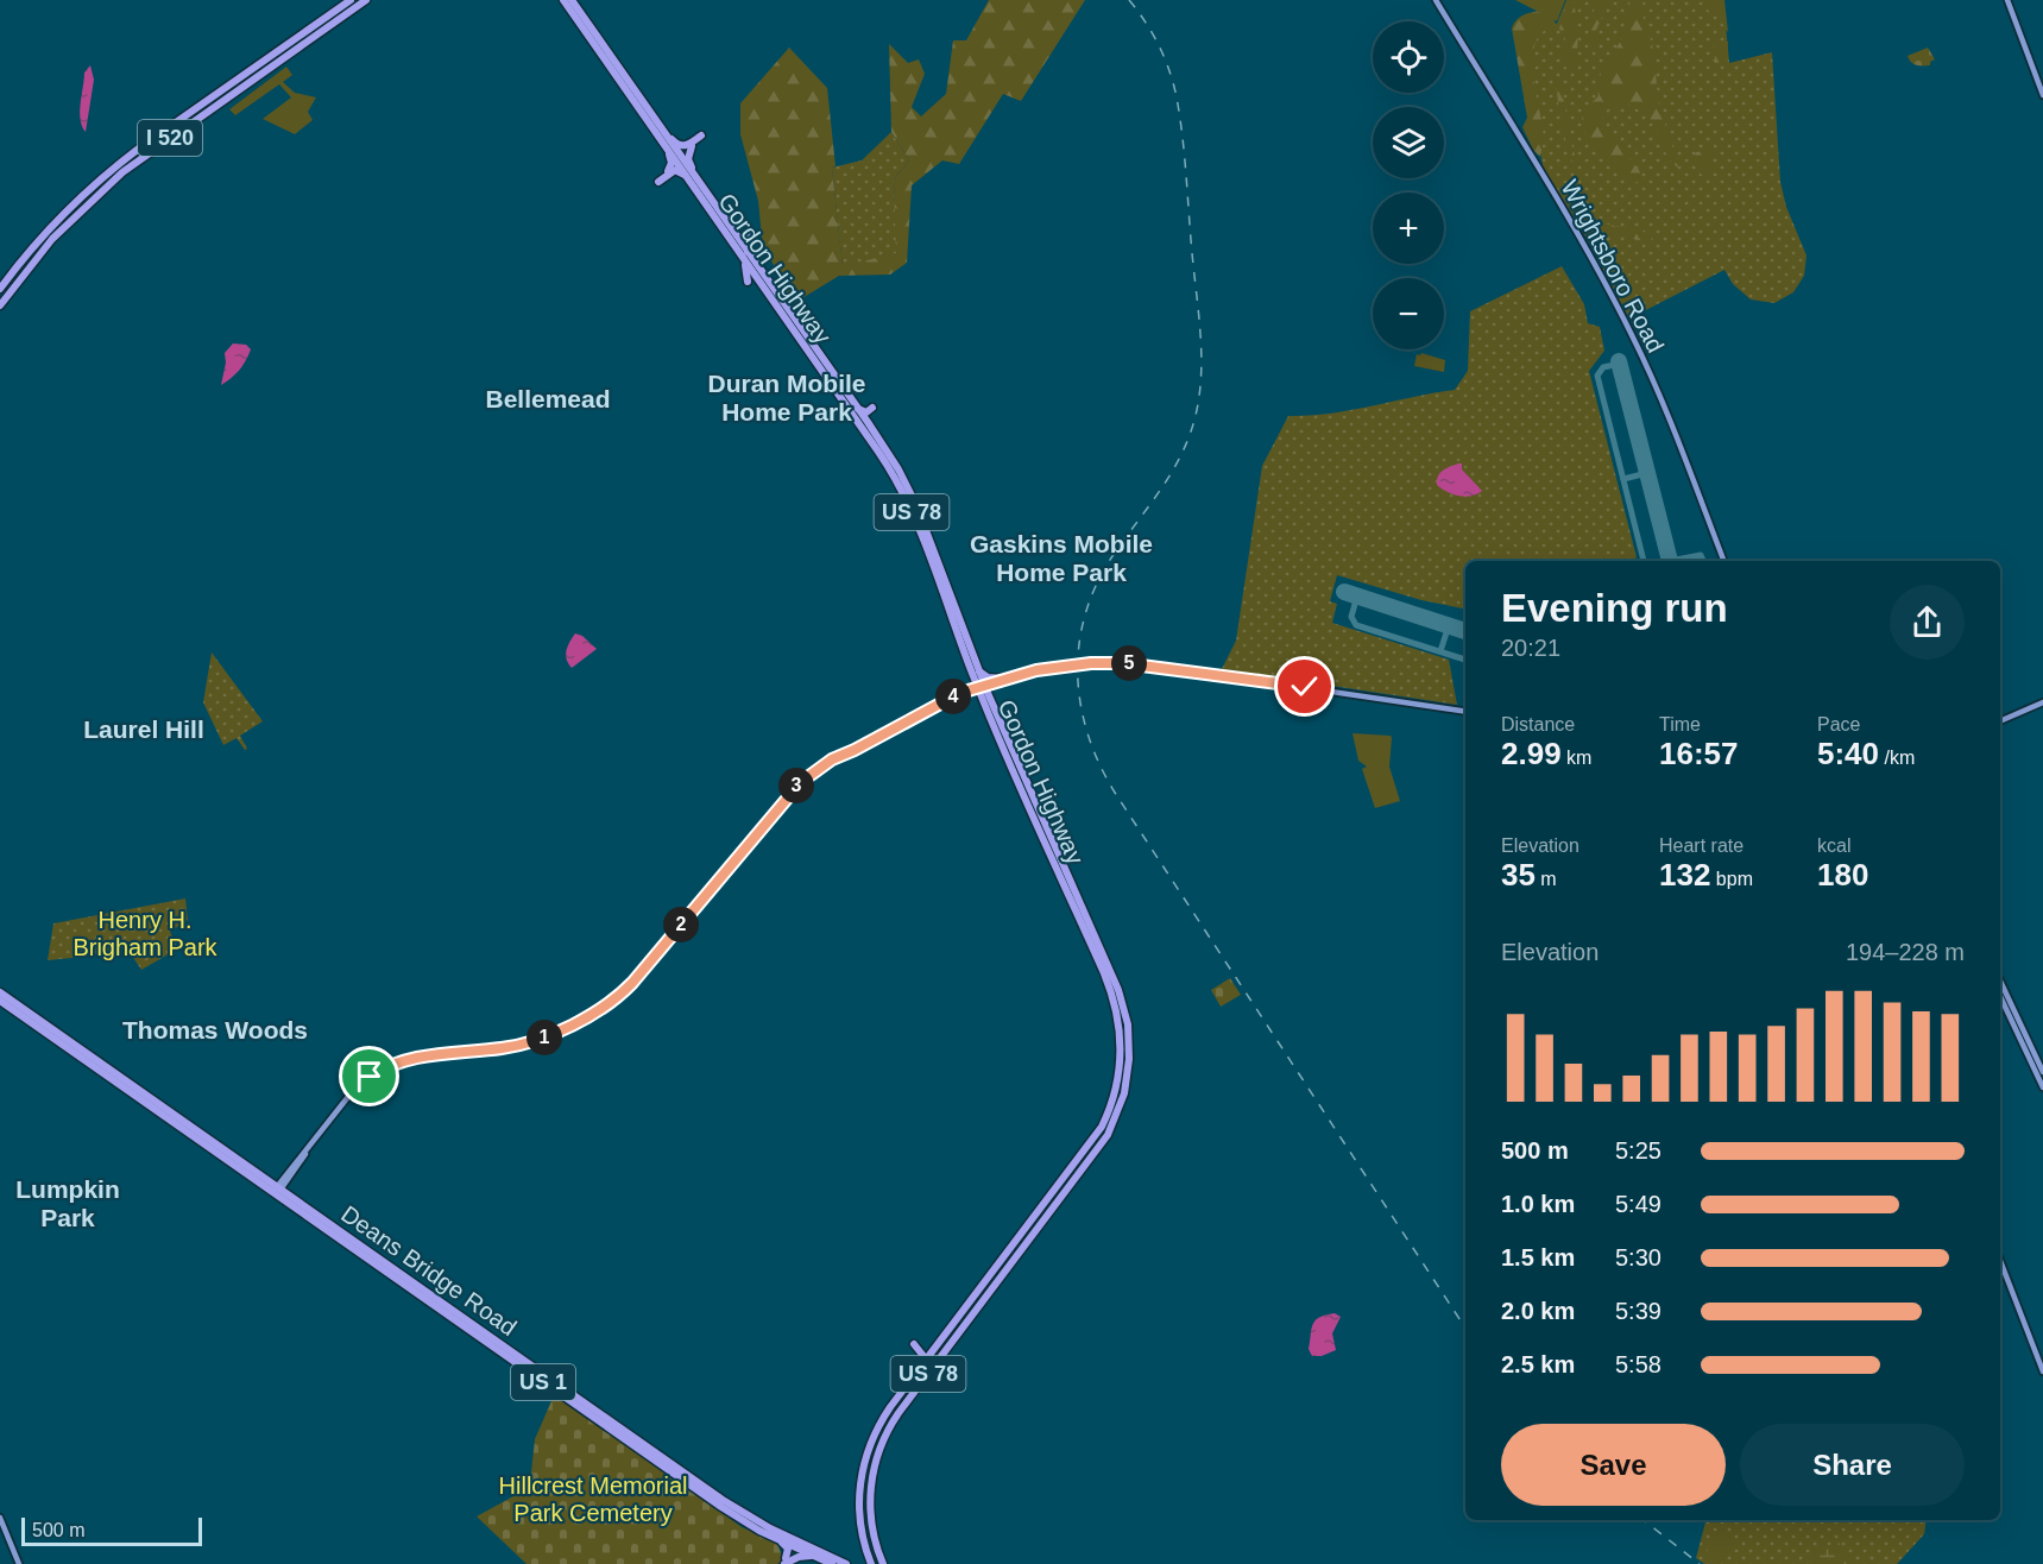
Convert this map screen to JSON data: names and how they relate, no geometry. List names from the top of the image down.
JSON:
{
  "streets": {
    "highway": [
      "I 520",
      "Gordon Highway",
      "US 78",
      "Deans Bridge Road",
      "US 1"
    ],
    "main road": ["Wrightsboro Road"]
  },
  "districts": [
    "Duran Mobile Home Park",
    "Bellemead",
    "Gaskins Mobile Home Park",
    "Laurel Hill",
    "Thomas Woods",
    "Lumpkin Park"
  ],
  "parks": ["Henry H. Brigham Park", "Hillcrest Memorial Park Cemetery"],
  "scale_bar": "500 m",
  "page": {
    "map_buttons": ["+", "−"],
    "heading": ["Evening run", "20:21"],
    "pins": [
      "5",
      "4",
      "3",
      "2",
      "1"
    ],
    "stats": [
      ["Distance", "2.99 km"],
      ["Time", "16:57"],
      ["Pace", "5:40 /km"],
      ["Elevation", "35 m"],
      ["Heart rate", "132 bpm"],
      ["kcal", "180"]
    ],
    "chart": ["Elevation", "194–228 m"],
    "list": [
      {
        "name": "500 m",
        "note": "5:25"
      },
      {
        "name": "1.0 km",
        "note": "5:49"
      },
      {
        "name": "1.5 km",
        "note": "5:30"
      },
      {
        "name": "2.0 km",
        "note": "5:39"
      },
      {
        "name": "2.5 km",
        "note": "5:58"
      }
    ],
    "buttons": ["Save", "Share"],
    "scale": "500 m"
  }
}
